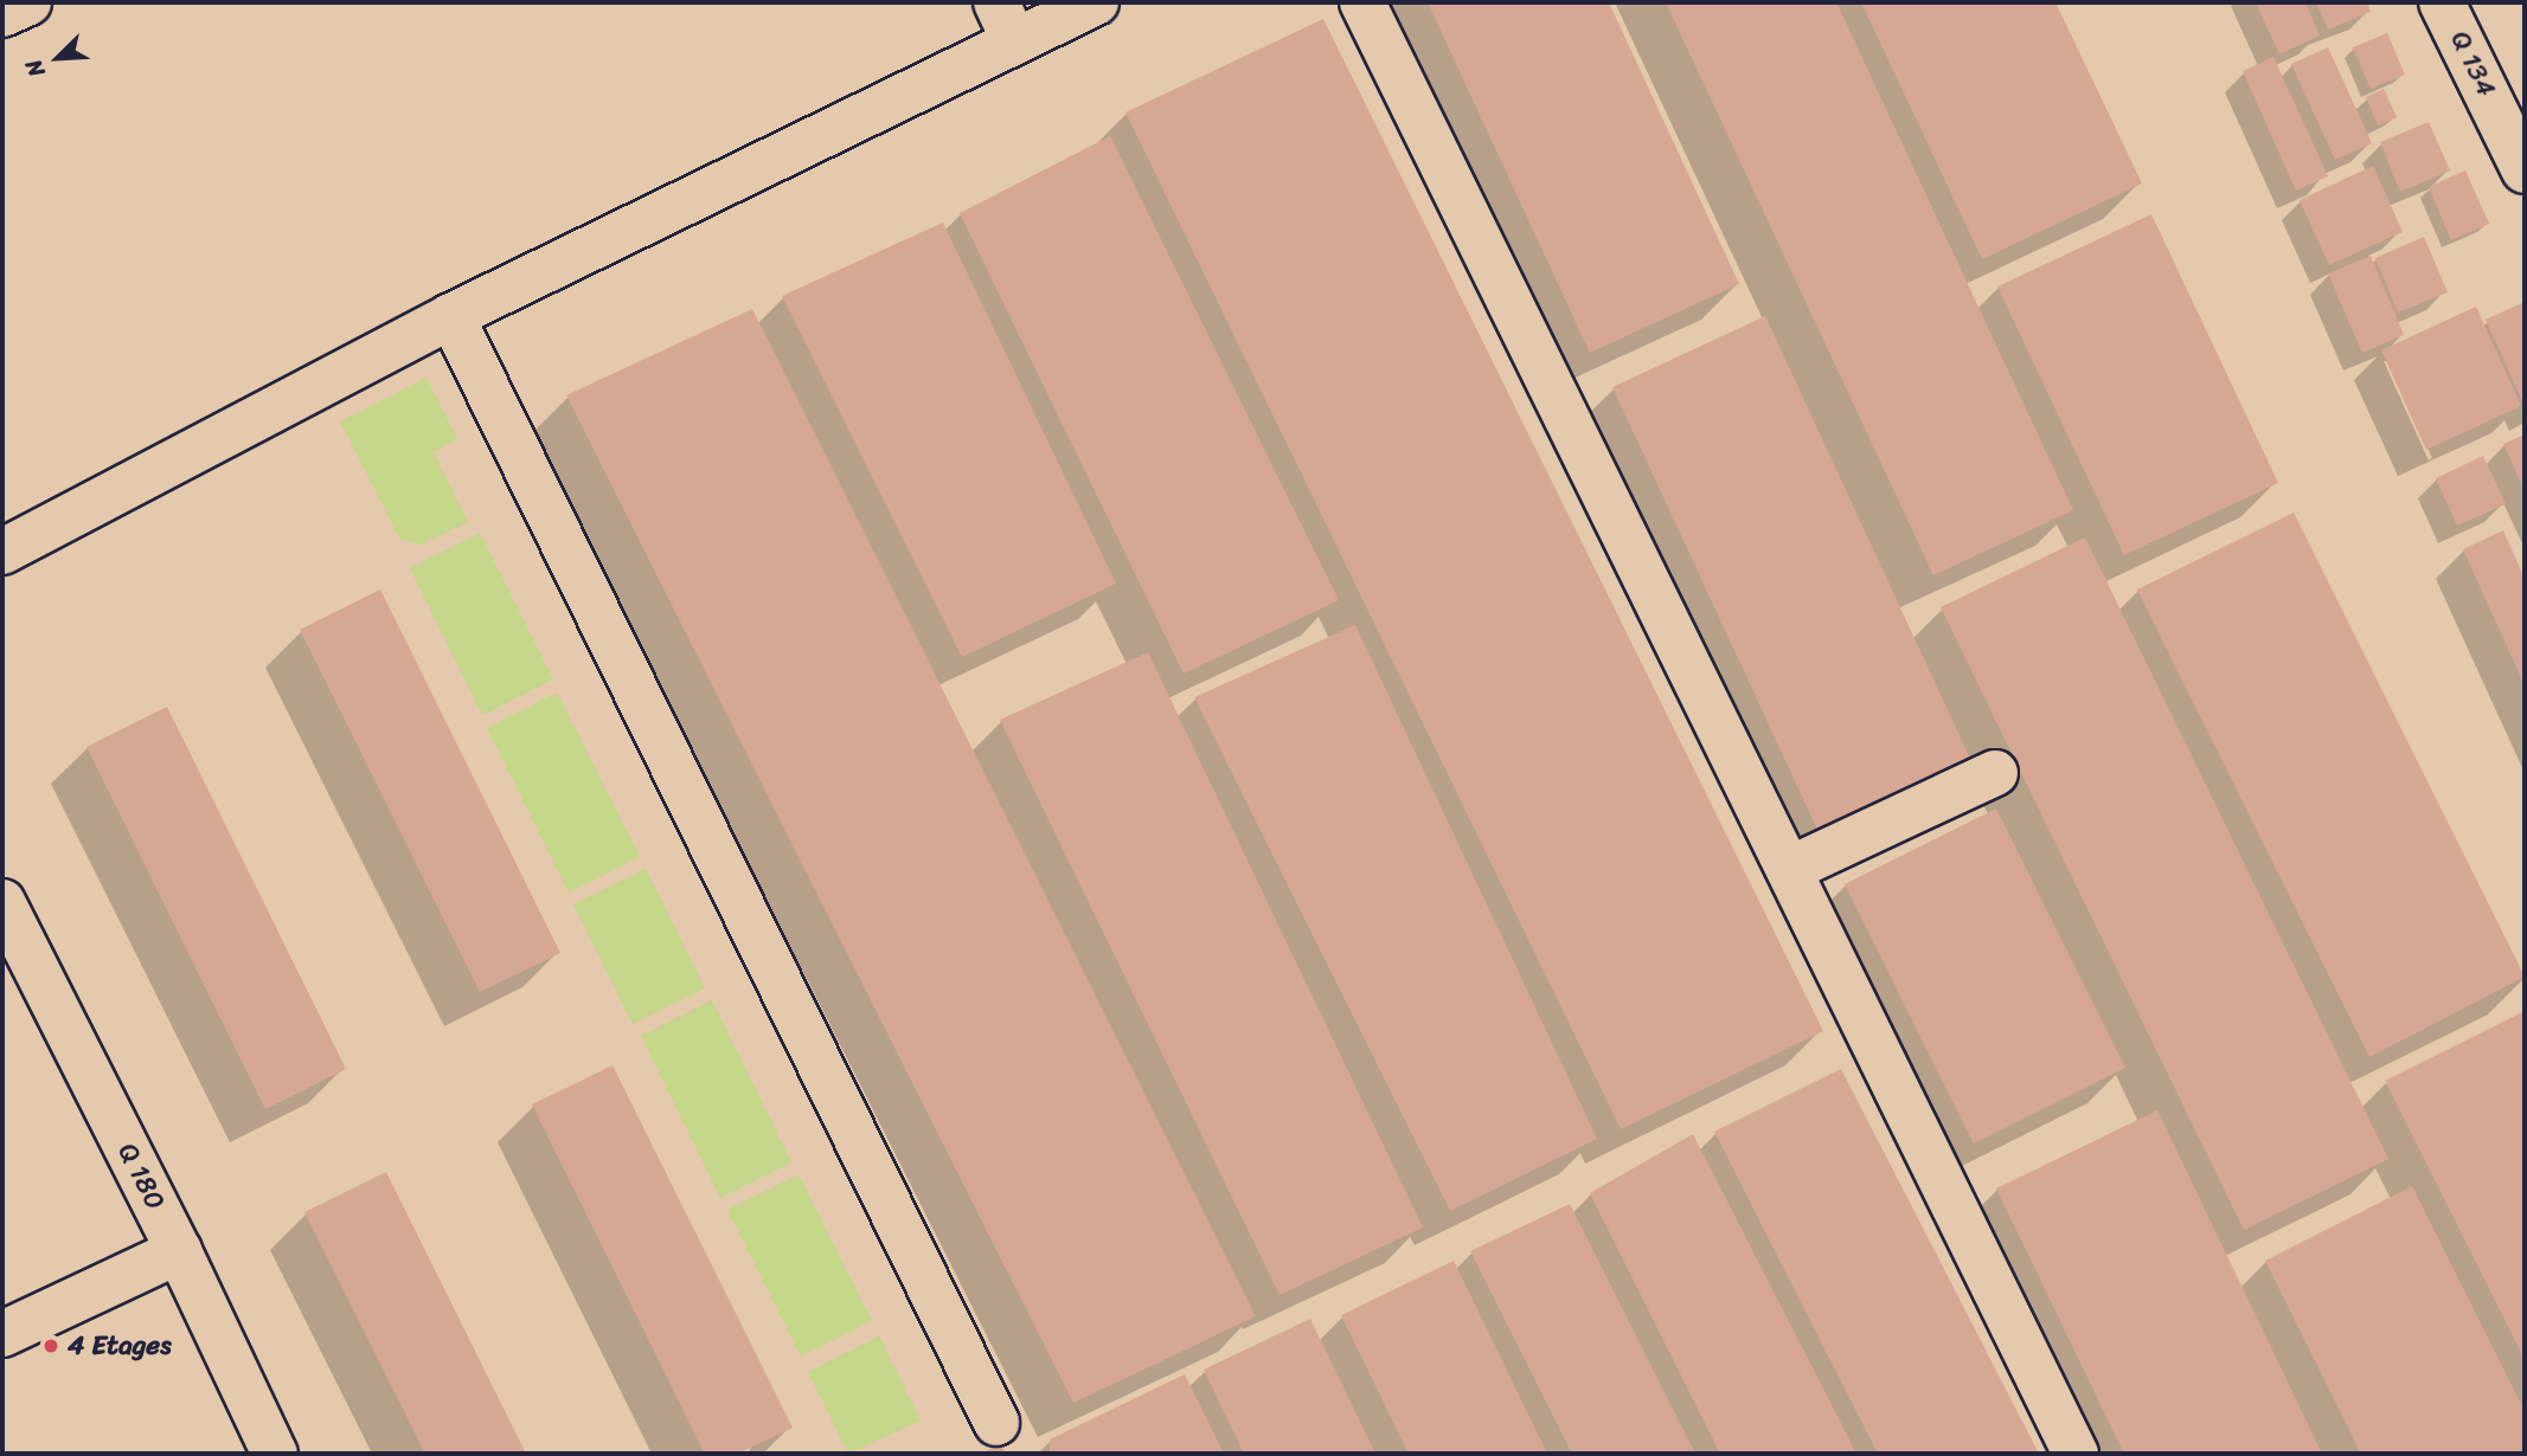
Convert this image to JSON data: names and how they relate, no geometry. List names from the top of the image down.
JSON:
{
  "streets": {
    "street": ["Q 134", "Q 180"]
  },
  "places": ["4 Etages"],
  "north": "bottom left"
}
